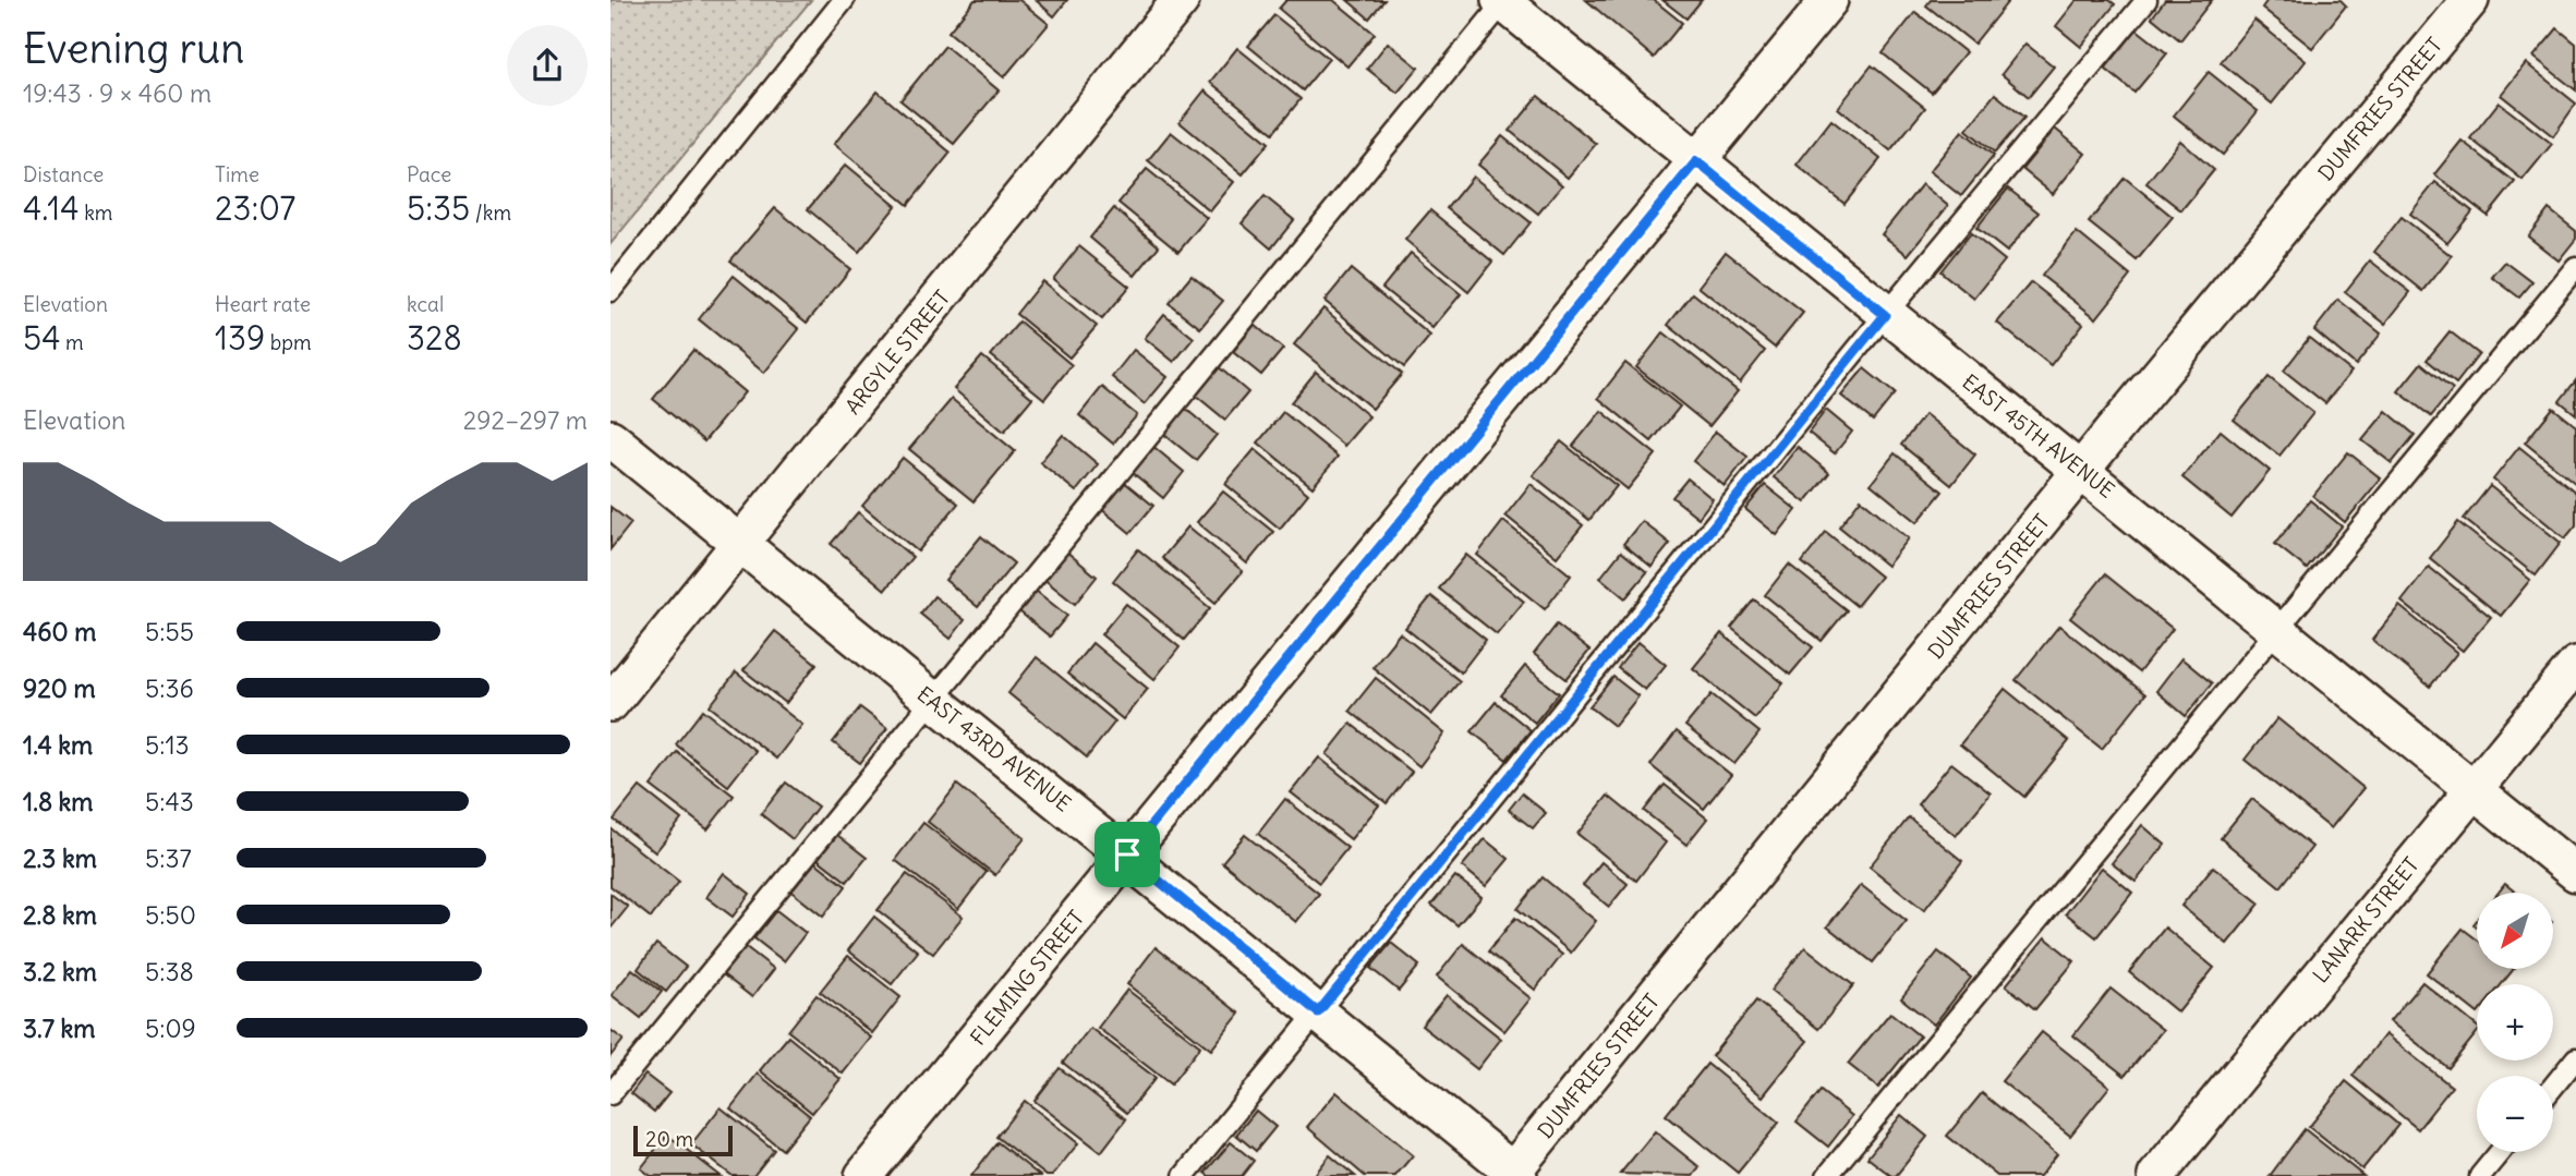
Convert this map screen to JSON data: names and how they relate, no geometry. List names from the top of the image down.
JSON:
{
  "streets": {
    "street": [
      "DUMFRIES STREET",
      "ARGYLE STREET",
      "EAST 45TH AVENUE",
      "EAST 43RD AVENUE",
      "LANARK STREET",
      "FLEMING STREET"
    ]
  },
  "crossings": [
    ["DUMFRIES STREET", "EAST 45TH AVENUE"],
    ["DUMFRIES STREET", "EAST 43RD AVENUE"],
    ["ARGYLE STREET", "EAST 43RD AVENUE"],
    ["EAST 45TH AVENUE", "LANARK STREET"],
    ["EAST 45TH AVENUE", "FLEMING STREET"],
    ["EAST 43RD AVENUE", "FLEMING STREET"]
  ],
  "scale_bar": "20 m",
  "north": "bottom left",
  "page": {
    "heading": ["Evening run", "19:43 · 9 × 460 m"],
    "stats": [
      ["Distance", "4.14 km"],
      ["Time", "23:07"],
      ["Pace", "5:35 /km"],
      ["Elevation", "54 m"],
      ["Heart rate", "139 bpm"],
      ["kcal", "328"]
    ],
    "chart": ["Elevation", "292–297 m"],
    "list": [
      {
        "name": "460 m",
        "note": "5:55"
      },
      {
        "name": "920 m",
        "note": "5:36"
      },
      {
        "name": "1.4 km",
        "note": "5:13"
      },
      {
        "name": "1.8 km",
        "note": "5:43"
      },
      {
        "name": "2.3 km",
        "note": "5:37"
      },
      {
        "name": "2.8 km",
        "note": "5:50"
      },
      {
        "name": "3.2 km",
        "note": "5:38"
      },
      {
        "name": "3.7 km",
        "note": "5:09"
      }
    ],
    "map_buttons": ["+", "−"],
    "scale": "20 m"
  }
}
